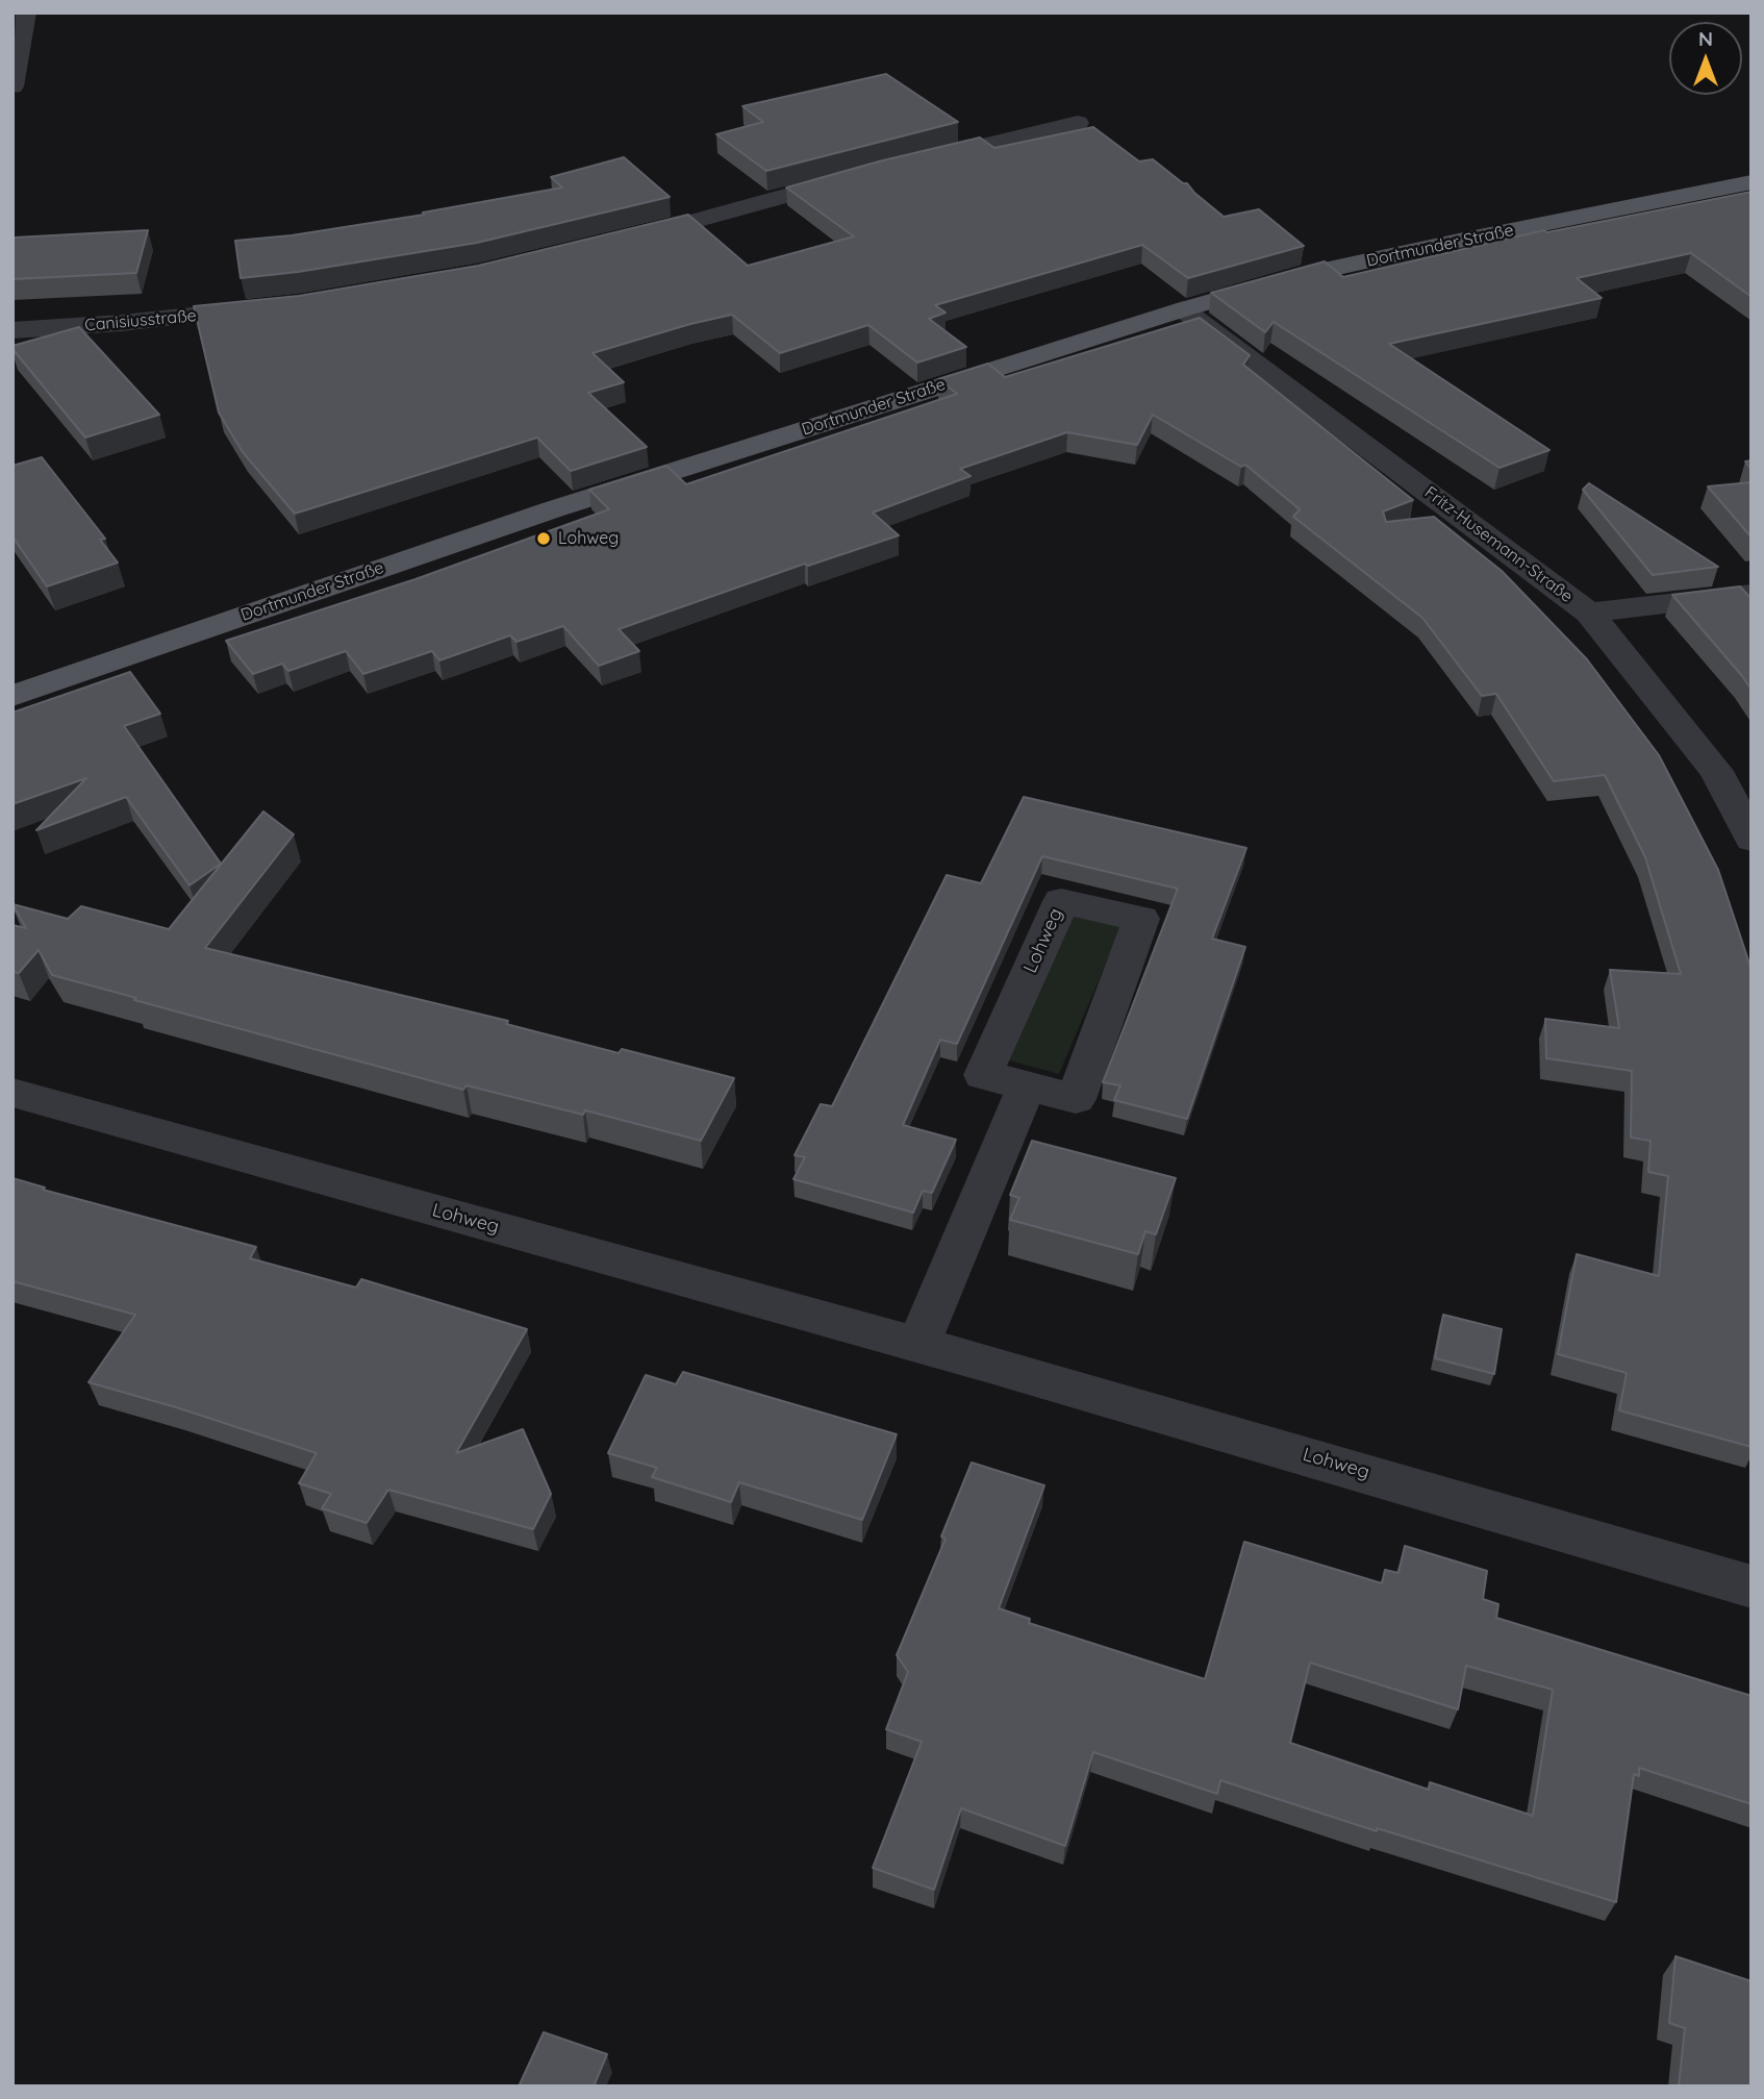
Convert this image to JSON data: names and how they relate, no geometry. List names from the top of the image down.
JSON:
{
  "streets": {
    "main road": ["Dortmunder Straße"],
    "street": ["Canisiusstraße", "Fritz-Husemann-Straße", "Lohweg"]
  },
  "crossings": [
    ["Dortmunder Straße", "Fritz-Husemann-Straße"]
  ],
  "places": ["Lohweg"],
  "north": "top"
}
